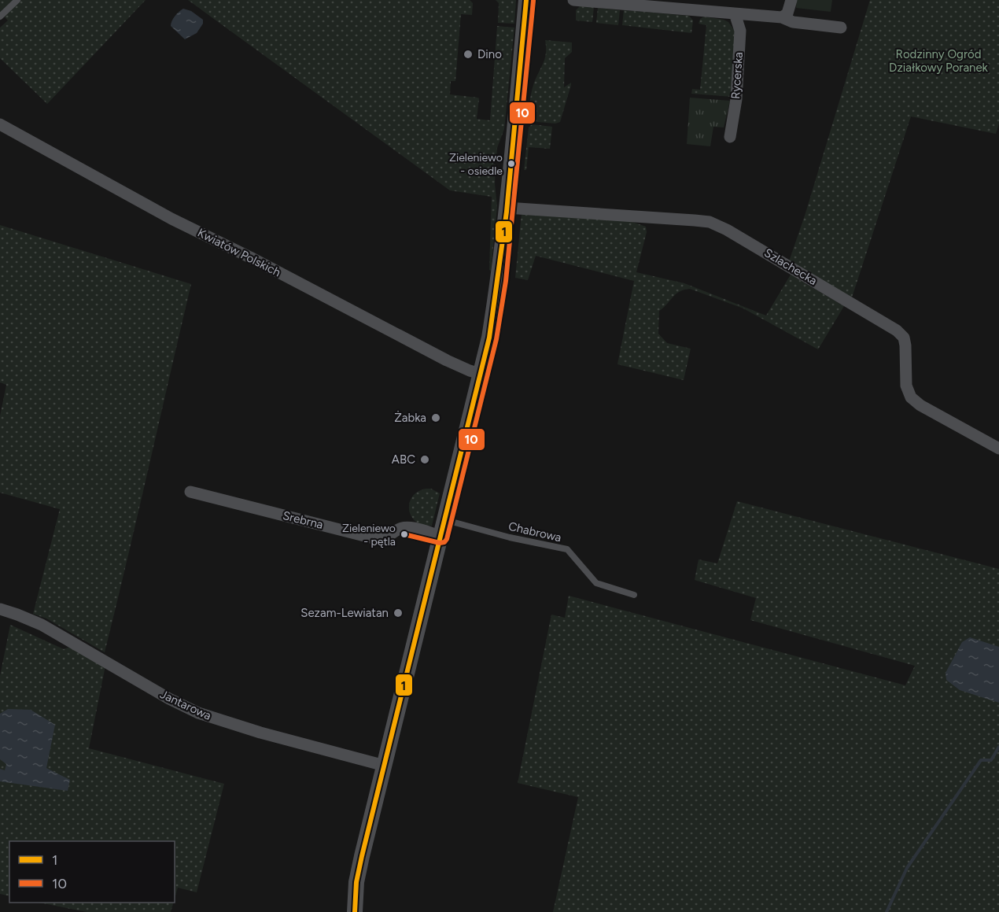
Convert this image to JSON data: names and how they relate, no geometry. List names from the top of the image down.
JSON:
{
  "streets": {
    "street": [
      "Rycerska",
      "Kwiatów Polskich",
      "Szlachecka",
      "Srebrna",
      "Jantarowa"
    ],
    "lane": ["Chabrowa"]
  },
  "parks": ["Rodzinny Ogród Działkowy Poranek"],
  "places": [
    "Dino",
    "Zieleniewo - osiedle",
    "Żabka",
    "ABC",
    "Zieleniewo - pętla",
    "Sezam-Lewiatan"
  ],
  "lines": ["transit line 1", "transit line 10"],
  "legend": ["1", "10"]
}
